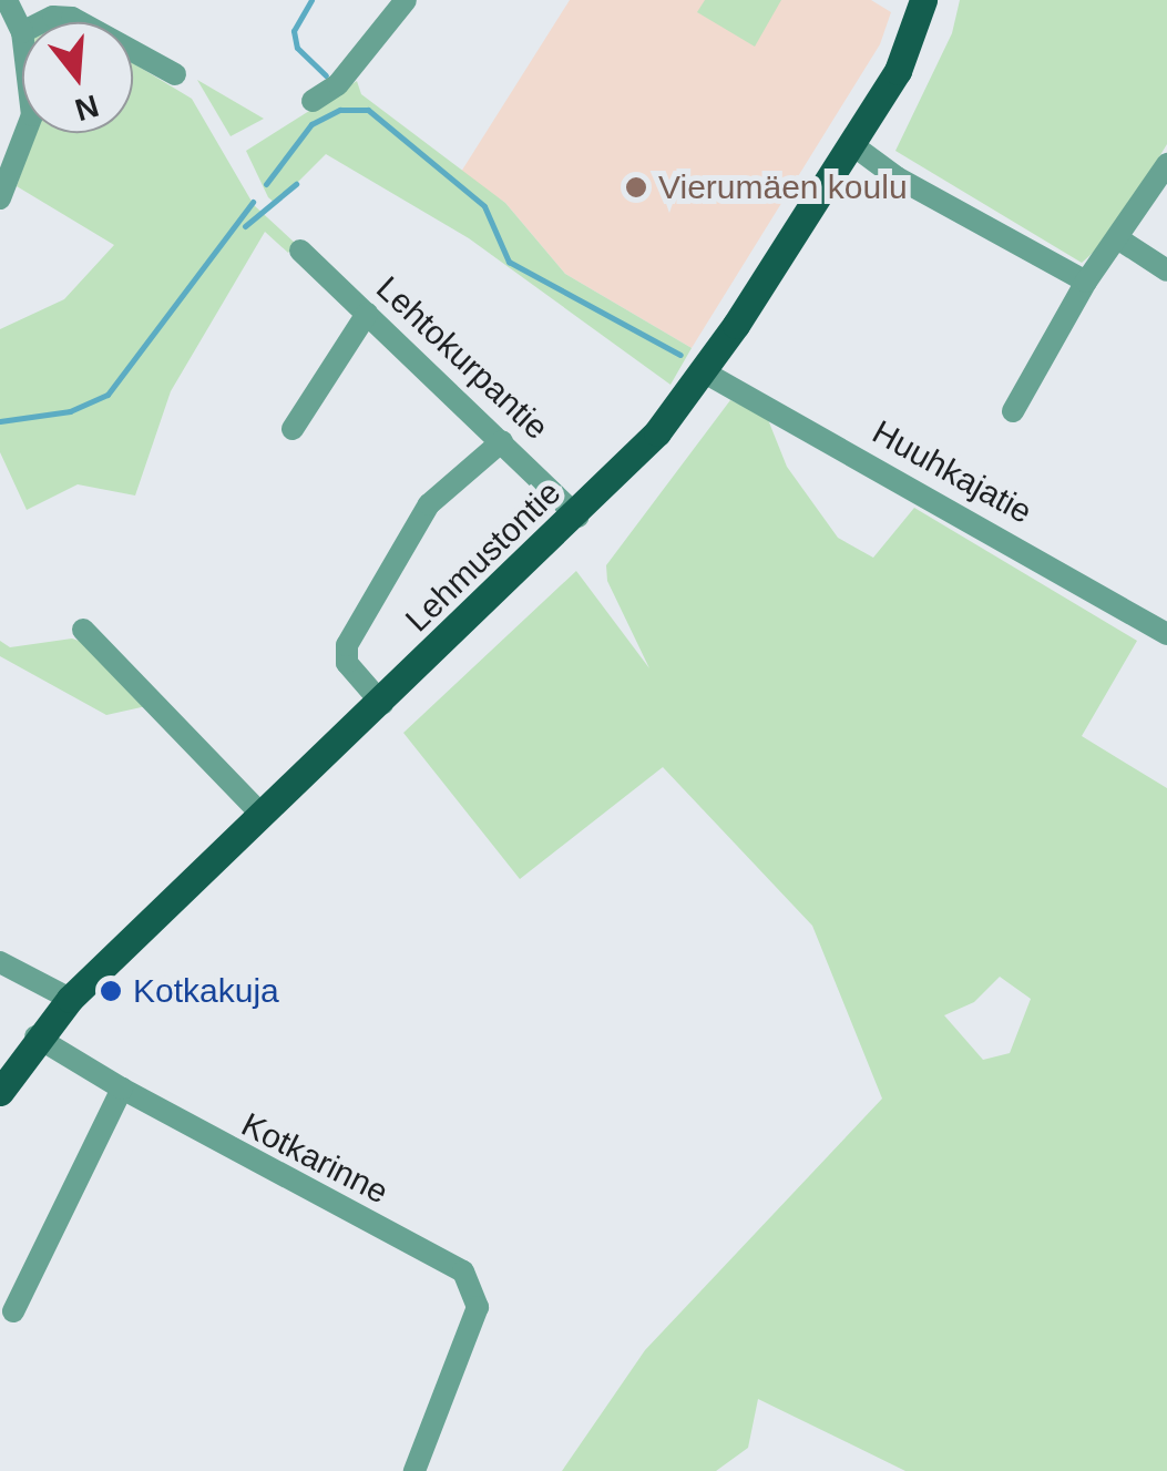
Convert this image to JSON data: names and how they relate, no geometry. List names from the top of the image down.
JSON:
{
  "streets": {
    "main road": ["Lehmustontie"],
    "street": ["Lehtokurpantie", "Huuhkajatie", "Kotkarinne"]
  },
  "crossings": [
    ["Lehtokurpantie", "Lehmustontie"],
    ["Huuhkajatie", "Lehmustontie"]
  ],
  "places": ["Vierumäen koulu", "Kotkakuja"],
  "north": "bottom"
}
